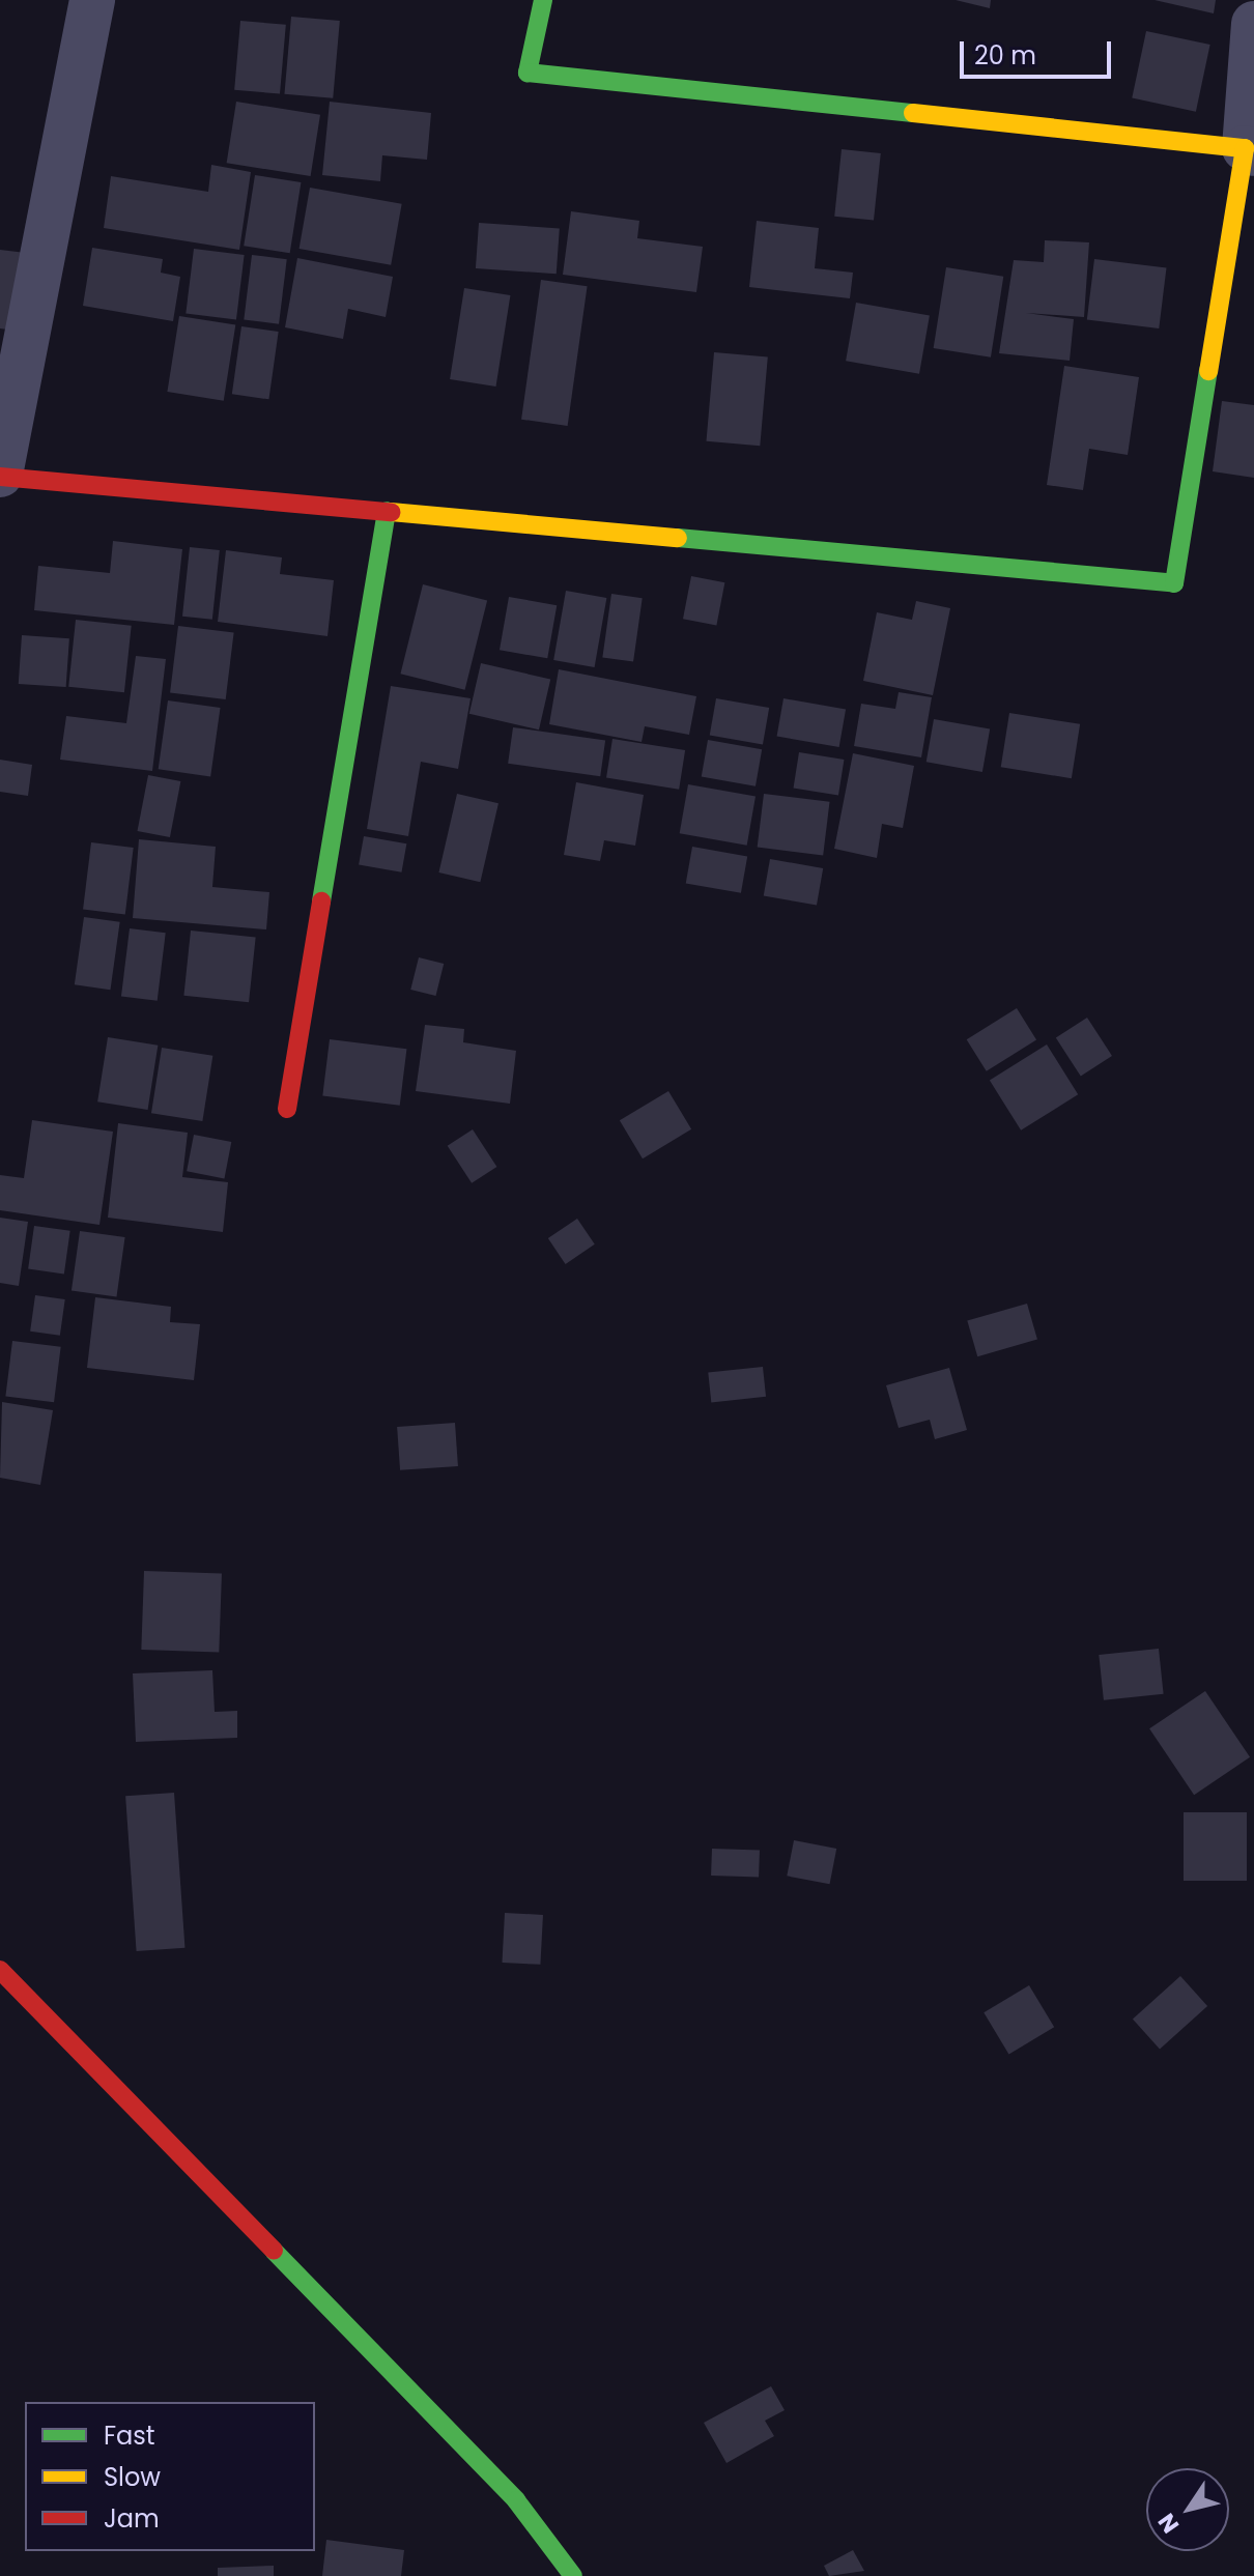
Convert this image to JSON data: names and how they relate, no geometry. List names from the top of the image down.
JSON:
{
  "legend": ["Fast", "Slow", "Jam"],
  "scale_bar": "20 m",
  "north": "bottom left"
}
